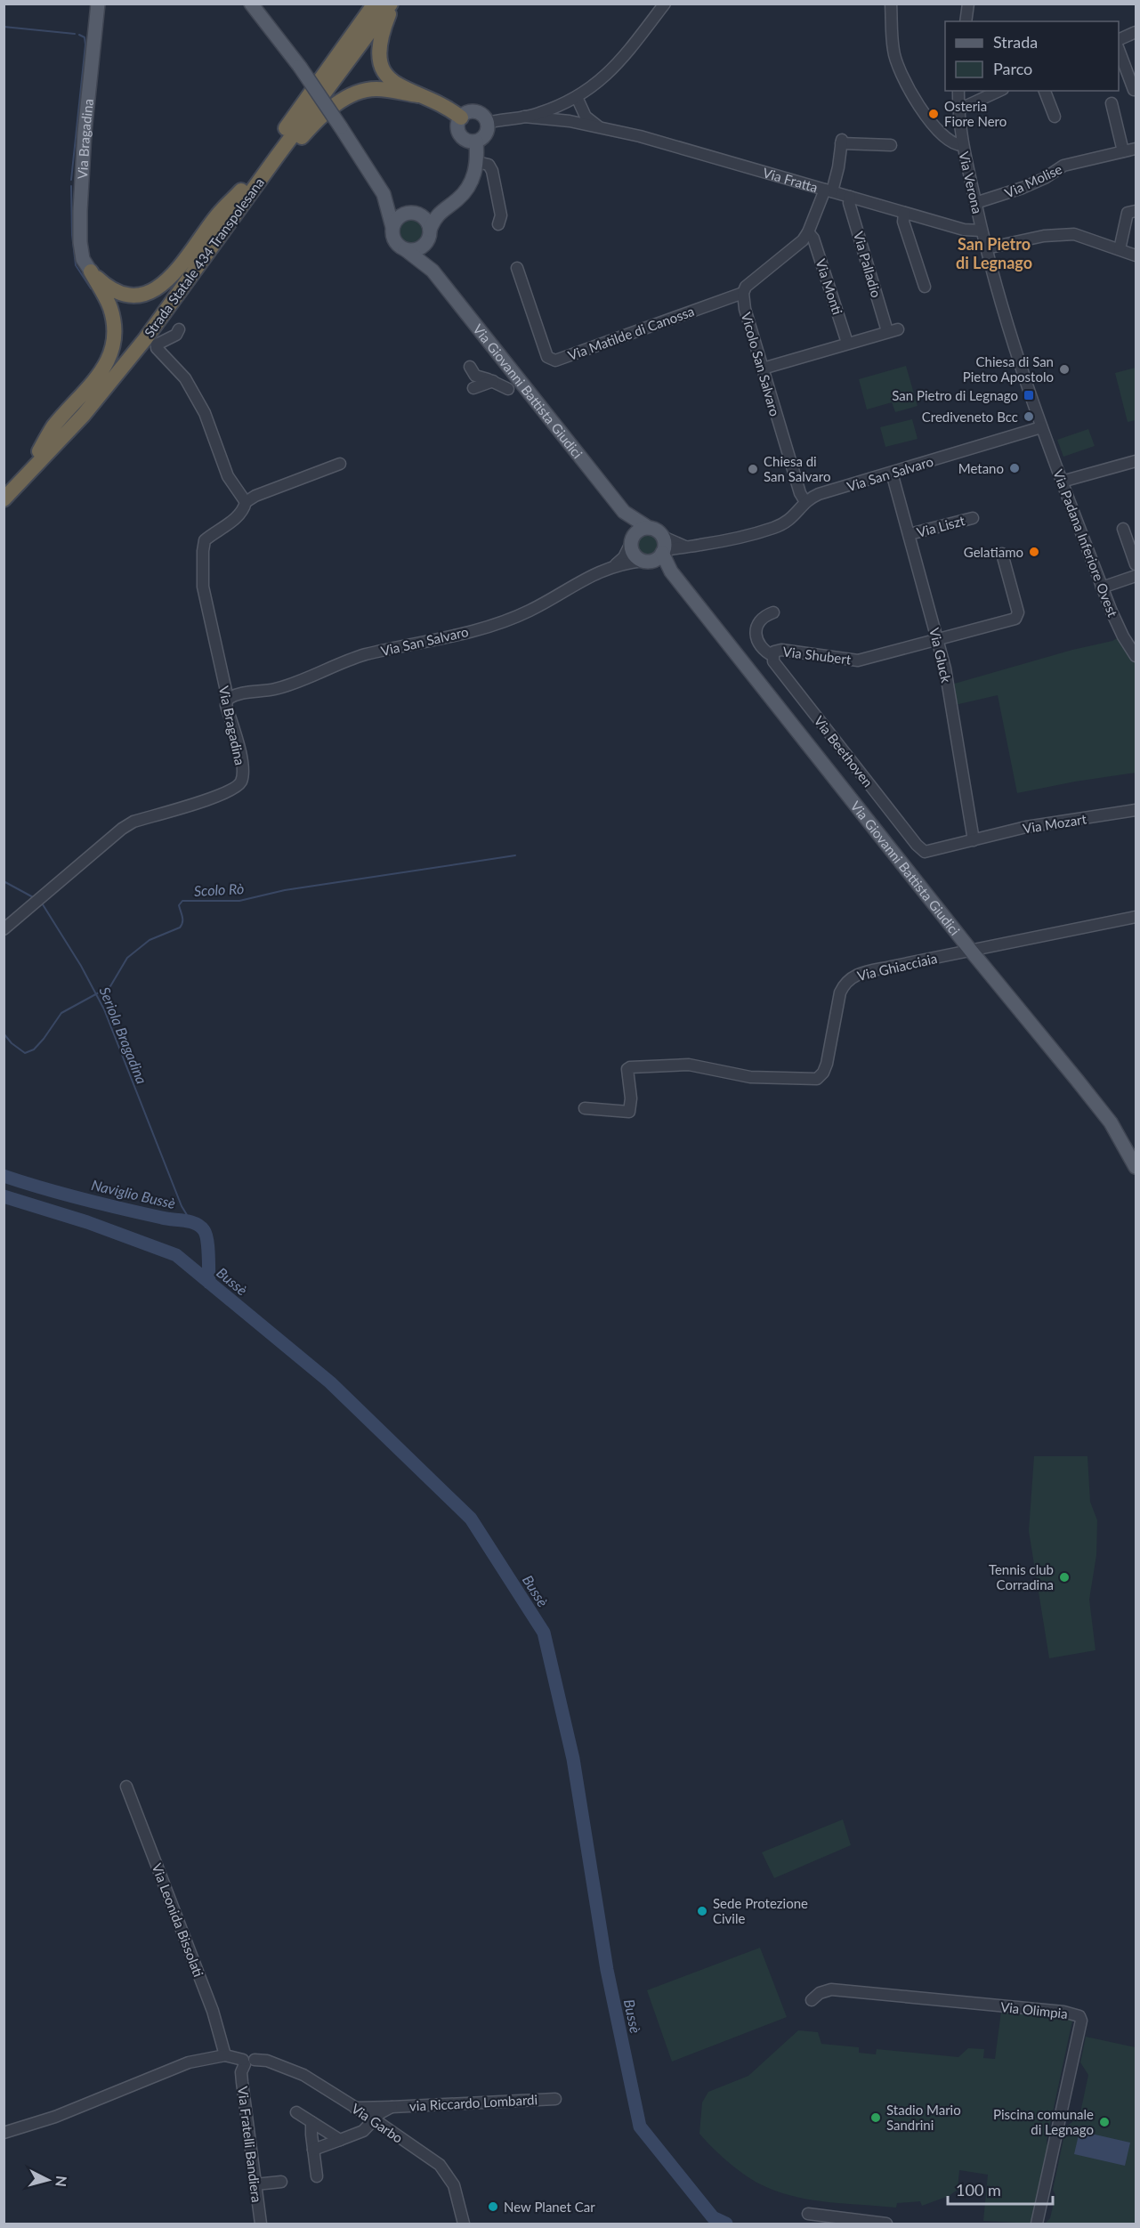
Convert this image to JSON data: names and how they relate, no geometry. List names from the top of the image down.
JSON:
{
  "streets": {
    "highway": ["Strada Statale 434 Transpolesana"],
    "main road": ["Via Bragadina", "Via Giovanni Battista Giudici"],
    "street": [
      "Via Fratta",
      "Via Molise",
      "Via Verona",
      "Via Palladio",
      "Via Monti",
      "Via Matilde di Canossa",
      "Vicolo San Salvaro",
      "Via San Salvaro",
      "Via Liszt",
      "Via Padana Inferiore Ovest",
      "Via Shubert",
      "Via Gluck",
      "Via Beethoven",
      "Via Mozart",
      "Via Ghiacciaia",
      "Via Leonida Bissolati",
      "Via Olimpia",
      "via Riccardo Lombardi",
      "Via Garbo",
      "Via Fratelli Bandiera"
    ]
  },
  "crossings": [
    ["Via Bragadina", "Via San Salvaro"],
    ["Via Fratta", "Via Verona"],
    ["Via Fratta", "Via Palladio"],
    ["Via Fratta", "Vicolo San Salvaro"],
    ["Via Molise", "Via Verona"],
    ["Via Verona", "Via San Salvaro"],
    ["Via Verona", "Via Padana Inferiore Ovest"],
    ["Via Palladio", "Via Monti"],
    ["Via Monti", "Vicolo San Salvaro"],
    ["Via Matilde di Canossa", "Vicolo San Salvaro"],
    ["Vicolo San Salvaro", "Via San Salvaro"],
    ["Via Giovanni Battista Giudici", "Via San Salvaro"],
    ["Via Giovanni Battista Giudici", "Via Ghiacciaia"],
    ["Via San Salvaro", "Via Padana Inferiore Ovest"],
    ["Via San Salvaro", "Via Gluck"],
    ["Via Liszt", "Via Gluck"],
    ["Via Shubert", "Via Gluck"],
    ["Via Shubert", "Via Beethoven"],
    ["Via Gluck", "Via Beethoven"],
    ["Via Gluck", "Via Mozart"],
    ["Via Beethoven", "Via Mozart"],
    ["Via Leonida Bissolati", "Via Garbo"],
    ["via Riccardo Lombardi", "Via Garbo"],
    ["Via Garbo", "Via Fratelli Bandiera"]
  ],
  "districts": ["San Pietro di Legnago"],
  "water": [
    "Scolo Rò",
    "Seriola Bragadina",
    "Naviglio Bussè",
    "Bussè"
  ],
  "places": {
    "other": [
      "Osteria Fiore Nero",
      "Chiesa di San Pietro Apostolo",
      "Crediveneto Bcc",
      "Metano",
      "Chiesa di San Salvaro",
      "Gelatiamo",
      "Tennis club Corradina",
      "Sede Protezione Civile",
      "Stadio Mario Sandrini",
      "Piscina comunale di Legnago",
      "New Planet Car"
    ],
    "transit": ["San Pietro di Legnago"]
  },
  "legend": ["Strada", "Parco"],
  "scale_bar": "100 m",
  "north": "right"
}
